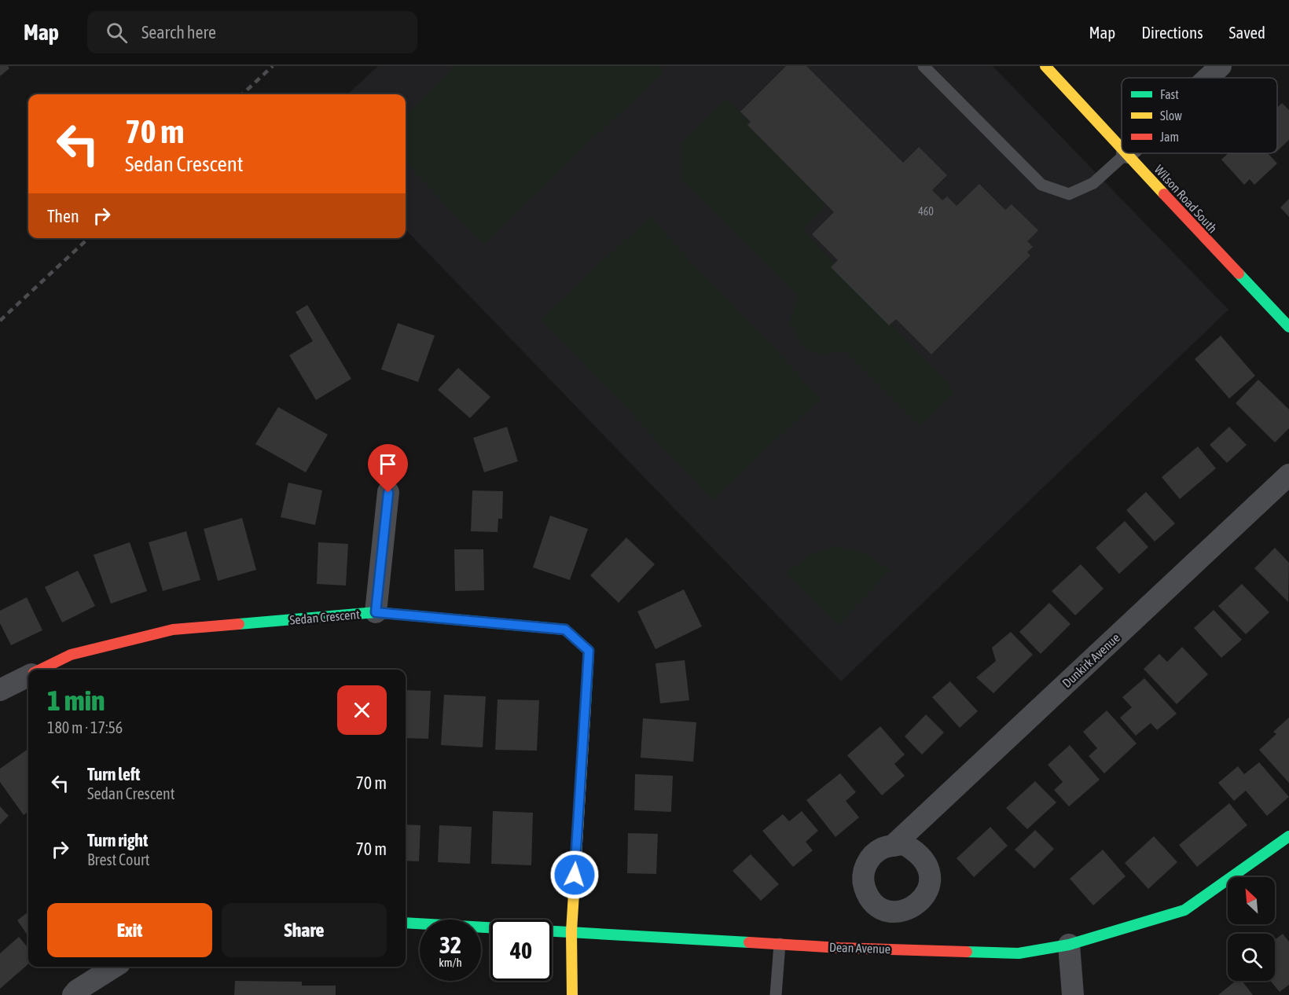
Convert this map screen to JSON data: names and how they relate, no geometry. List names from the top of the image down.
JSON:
{
  "streets": {
    "street": [
      "Wilson Road South",
      "Sedan Crescent",
      "Dunkirk Avenue",
      "Dean Avenue"
    ]
  },
  "crossings": [
    ["Sedan Crescent", "Dean Avenue"]
  ],
  "house_numbers": ["460"],
  "legend": ["Fast", "Slow", "Jam"],
  "north": "top left",
  "page": {
    "header": "Map",
    "search": "Search here",
    "nav": ["Map", "Directions", "Saved"],
    "turn": ["70 m", "Sedan Crescent"],
    "then": "Then",
    "heading": ["1 min", "180 m · 17:56"],
    "list": [
      {
        "name": "Turn left",
        "note": "Sedan Crescent",
        "value": "70 m"
      },
      {
        "name": "Turn right",
        "note": "Brest Court",
        "value": "70 m"
      }
    ],
    "buttons": ["Exit", "Share"],
    "speed": "32 km/h",
    "limit": "40"
  }
}
